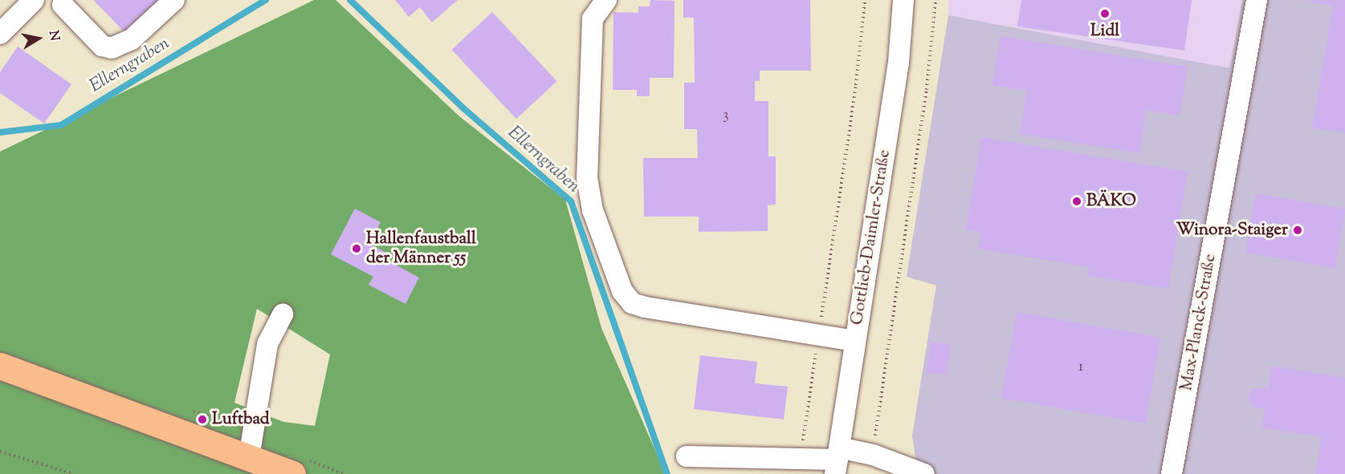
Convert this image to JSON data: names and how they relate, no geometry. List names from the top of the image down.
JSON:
{
  "streets": {
    "street": ["Gottlieb-Daimler-Straße", "Max-Planck-Straße"]
  },
  "water": ["Ellerngraben"],
  "places": [
    "Lidl",
    "BÄKO",
    "Winora-Staiger",
    "Hallenfaustball der Männer 55",
    "Luftbad"
  ],
  "house_numbers": ["3", "1"],
  "north": "right"
}
